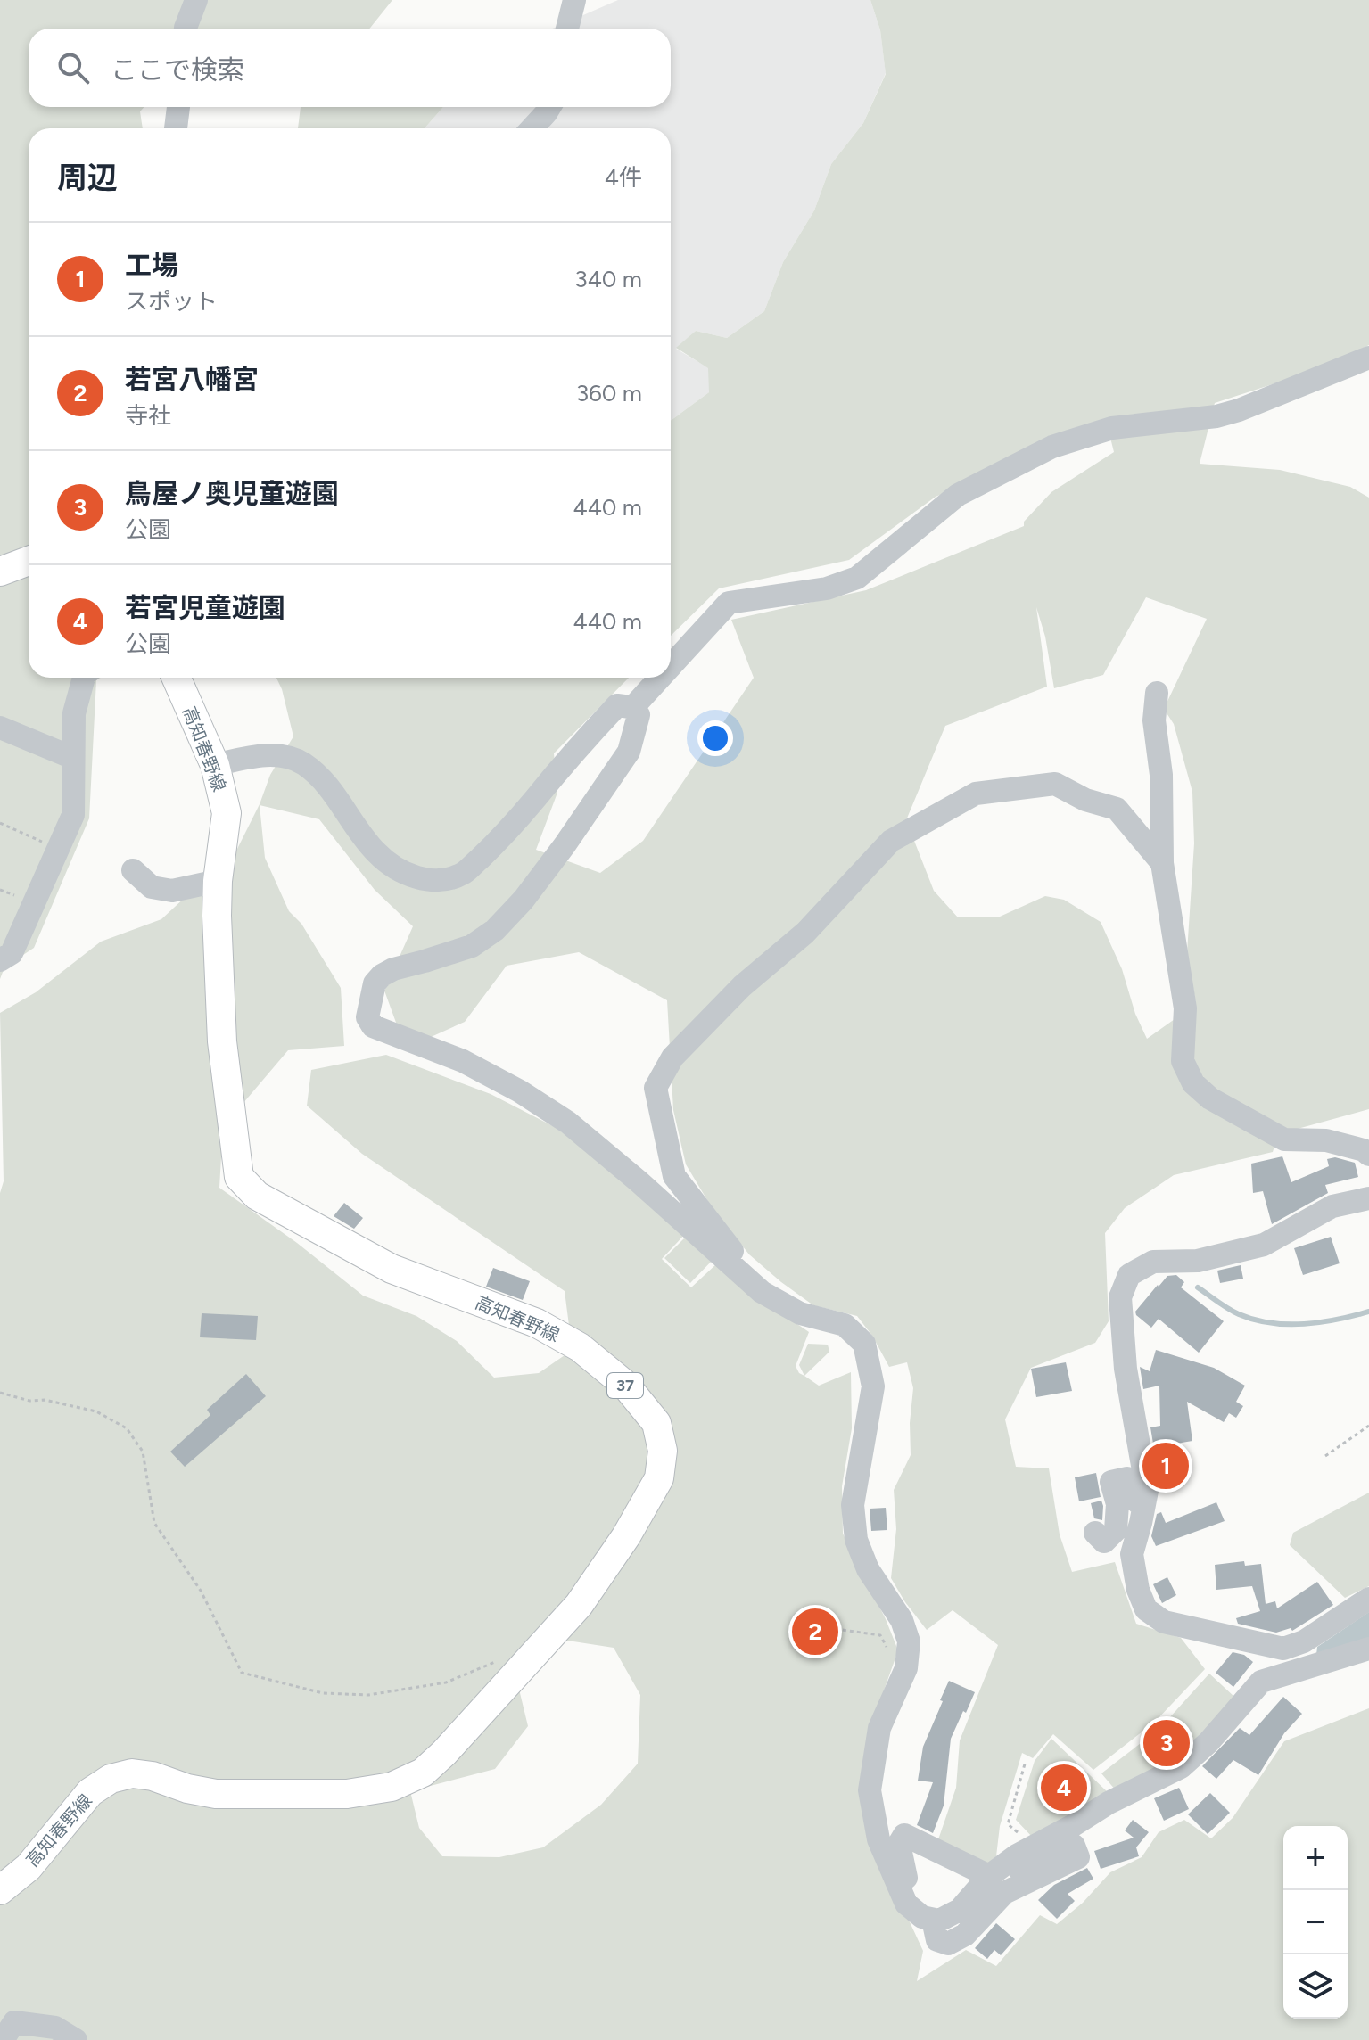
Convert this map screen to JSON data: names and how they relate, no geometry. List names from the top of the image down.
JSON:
{
  "streets": {
    "main road": ["高知春野線", "37"]
  },
  "page": {
    "search": "ここで検索",
    "heading": ["周辺", "4件"],
    "list": [
      {
        "mark": "1",
        "name": "工場",
        "note": "スポット",
        "value": "340 m"
      },
      {
        "mark": "2",
        "name": "若宮八幡宮",
        "note": "寺社",
        "value": "360 m"
      },
      {
        "mark": "3",
        "name": "鳥屋ノ奥児童遊園",
        "note": "公園",
        "value": "440 m"
      },
      {
        "mark": "4",
        "name": "若宮児童遊園",
        "note": "公園",
        "value": "440 m"
      }
    ],
    "pins": [
      "1",
      "2",
      "3",
      "4"
    ],
    "map_buttons": ["+", "−"]
  }
}
